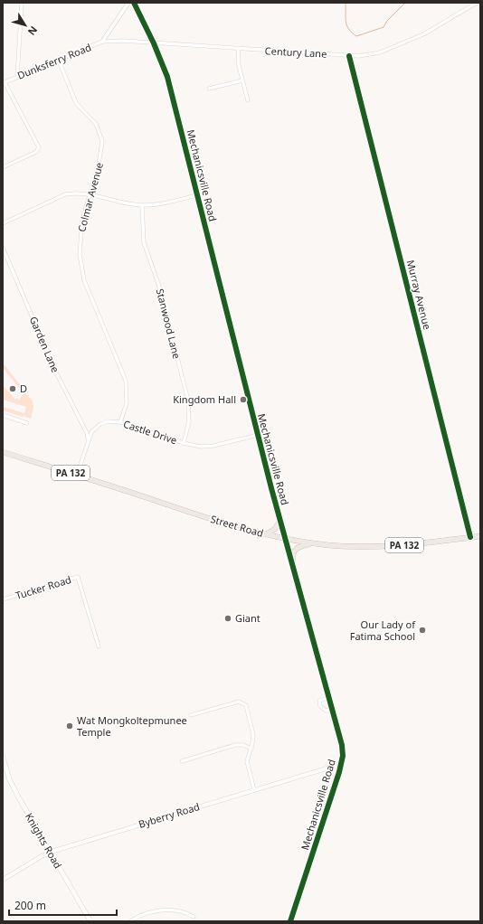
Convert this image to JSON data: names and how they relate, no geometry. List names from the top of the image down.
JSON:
{
  "streets": {
    "main road": ["PA 132", "Street Road", "Knights Road"],
    "street": [
      "Century Lane",
      "Dunksferry Road",
      "Mechanicsville Road",
      "Colmar Avenue",
      "Murray Avenue",
      "Stanwood Lane",
      "Garden Lane",
      "Castle Drive",
      "Tucker Road",
      "Byberry Road"
    ]
  },
  "crossings": [
    ["Century Lane", "Dunksferry Road"],
    ["Century Lane", "Mechanicsville Road"],
    ["Century Lane", "Murray Avenue"],
    ["Dunksferry Road", "Colmar Avenue"],
    ["Mechanicsville Road", "Castle Drive"],
    ["Mechanicsville Road", "Street Road"],
    ["Mechanicsville Road", "Byberry Road"],
    ["Colmar Avenue", "Castle Drive"],
    ["Murray Avenue", "Street Road"],
    ["Stanwood Lane", "Castle Drive"],
    ["Garden Lane", "Castle Drive"],
    ["Castle Drive", "Street Road"],
    ["Byberry Road", "Knights Road"]
  ],
  "places": [
    "D",
    "Kingdom Hall",
    "Giant",
    "Our Lady of Fatima School",
    "Wat Mongkoltepmunee Temple"
  ],
  "scale_bar": "200 m",
  "north": "bottom right"
}
